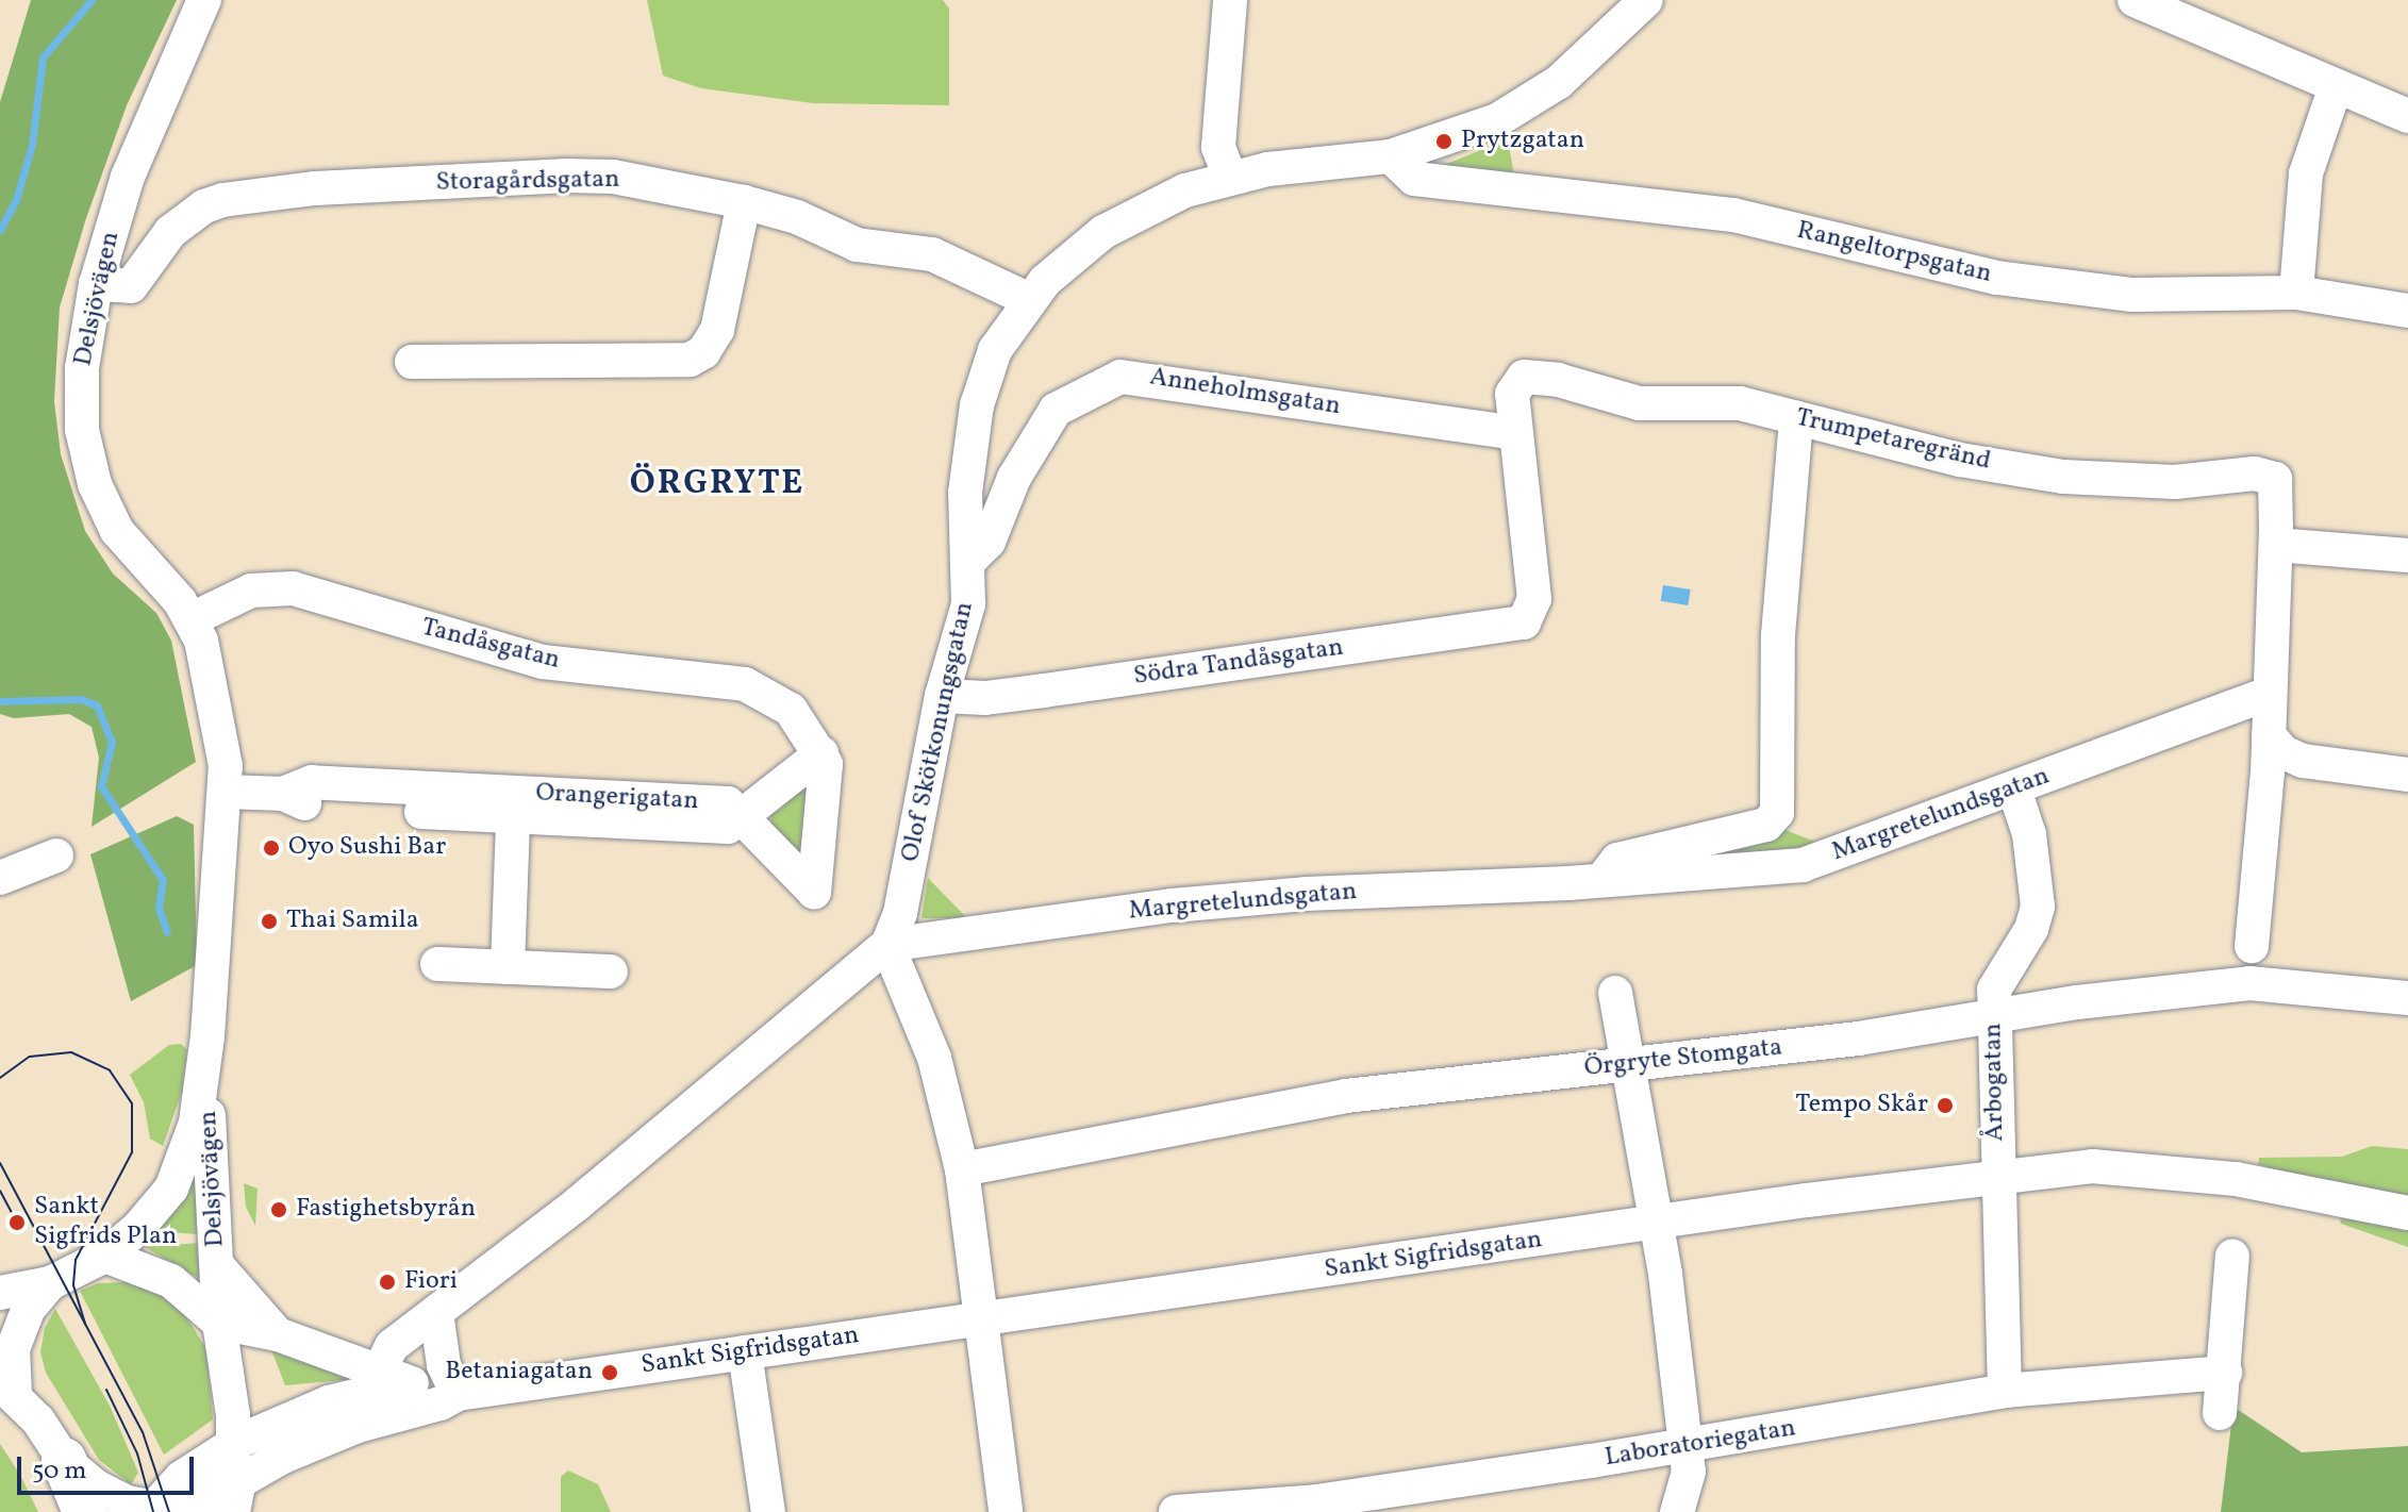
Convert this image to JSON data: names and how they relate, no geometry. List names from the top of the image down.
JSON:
{
  "streets": {
    "street": [
      "Storagårdsgatan",
      "Rangeltorpsgatan",
      "Delsjövägen",
      "Anneholmsgatan",
      "Trumpetaregränd",
      "Tandåsgatan",
      "Södra Tandåsgatan",
      "Olof Skötkonungsgatan",
      "Orangerigatan",
      "Margretelundsgatan",
      "Örgryte Stomgata",
      "Årbogatan",
      "Sankt Sigfridsgatan",
      "Laboratoriegatan"
    ]
  },
  "crossings": [
    ["Storagårdsgatan", "Delsjövägen"],
    ["Storagårdsgatan", "Olof Skötkonungsgatan"],
    ["Rangeltorpsgatan", "Olof Skötkonungsgatan"],
    ["Delsjövägen", "Tandåsgatan"],
    ["Delsjövägen", "Orangerigatan"],
    ["Delsjövägen", "Sankt Sigfridsgatan"],
    ["Anneholmsgatan", "Trumpetaregränd"],
    ["Anneholmsgatan", "Södra Tandåsgatan"],
    ["Anneholmsgatan", "Olof Skötkonungsgatan"],
    ["Trumpetaregränd", "Södra Tandåsgatan"],
    ["Södra Tandåsgatan", "Olof Skötkonungsgatan"],
    ["Olof Skötkonungsgatan", "Margretelundsgatan"],
    ["Margretelundsgatan", "Årbogatan"],
    ["Örgryte Stomgata", "Årbogatan"],
    ["Årbogatan", "Sankt Sigfridsgatan"],
    ["Årbogatan", "Laboratoriegatan"]
  ],
  "districts": ["ÖRGRYTE"],
  "places": [
    "Prytzgatan",
    "Oyo Sushi Bar",
    "Thai Samila",
    "Tempo Skår",
    "Fastighetsbyrån",
    "Sankt Sigfrids Plan",
    "Fiori",
    "Betaniagatan"
  ],
  "scale_bar": "50 m"
}
